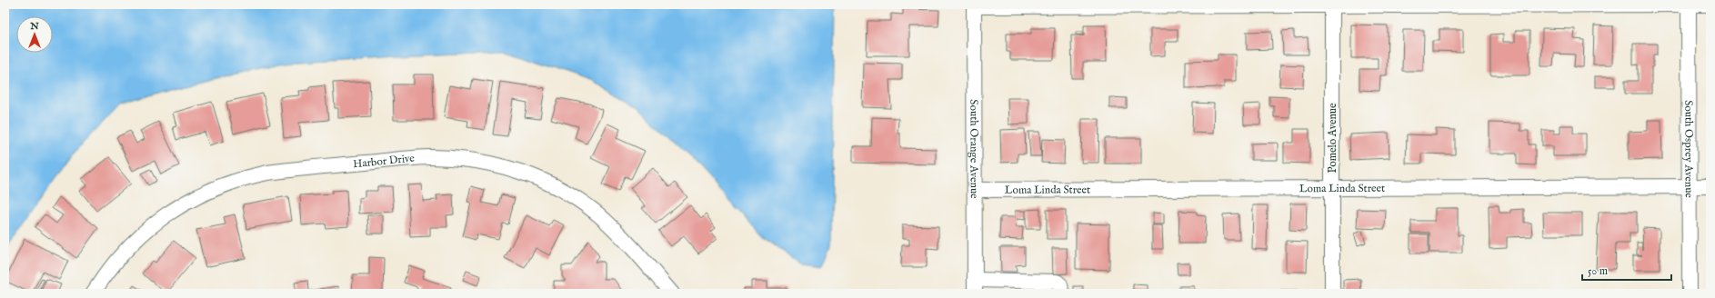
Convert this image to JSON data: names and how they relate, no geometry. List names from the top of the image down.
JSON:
{
  "streets": {
    "street": [
      "Pomelo Avenue",
      "South Orange Avenue",
      "South Osprey Avenue",
      "Harbor Drive",
      "Loma Linda Street"
    ]
  },
  "crossings": [
    ["Pomelo Avenue", "Loma Linda Street"],
    ["South Orange Avenue", "Loma Linda Street"],
    ["South Osprey Avenue", "Loma Linda Street"]
  ],
  "scale_bar": "50 m",
  "north": "top"
}
